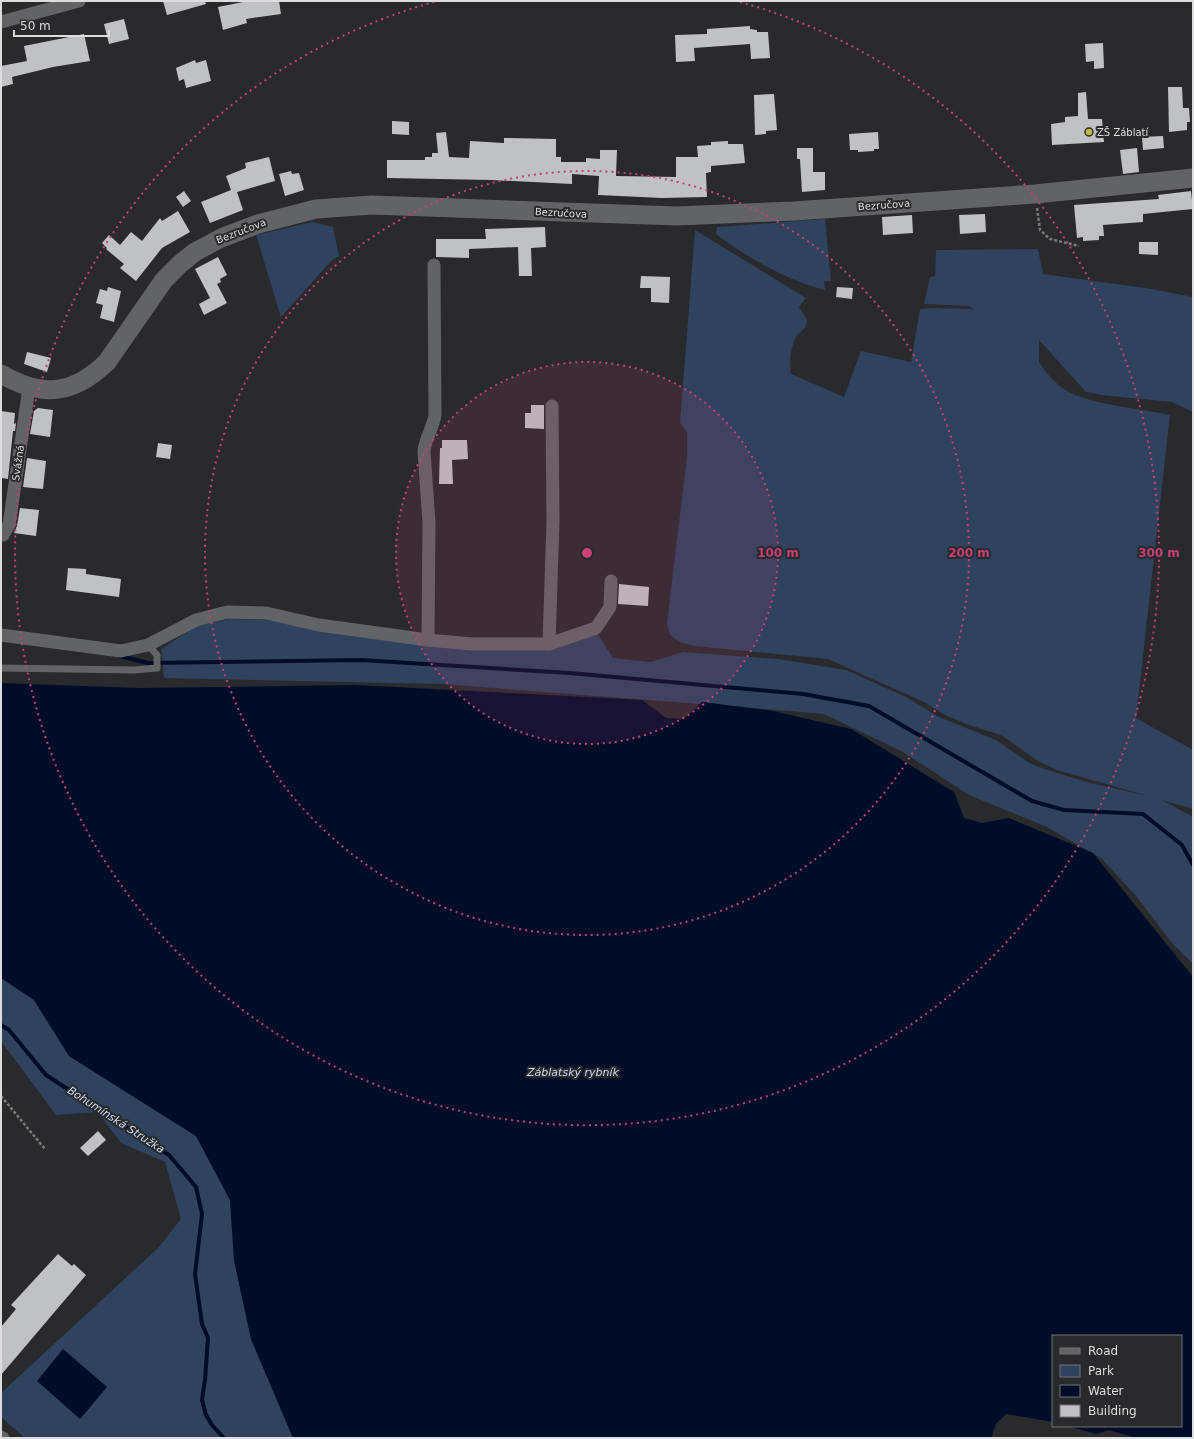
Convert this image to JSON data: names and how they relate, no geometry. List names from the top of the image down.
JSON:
{
  "streets": {
    "main road": ["Bezručova"],
    "street": ["Svážná"]
  },
  "crossings": [
    ["Bezručova", "Svážná"]
  ],
  "water": ["Záblatský rybník", "Bohumínská Stružka"],
  "places": ["ZŠ Záblatí"],
  "legend": [
    "Road",
    "Park",
    "Water",
    "Building"
  ],
  "scale_bar": "50 m",
  "rings": ["100 m", "200 m", "300 m"]
}
